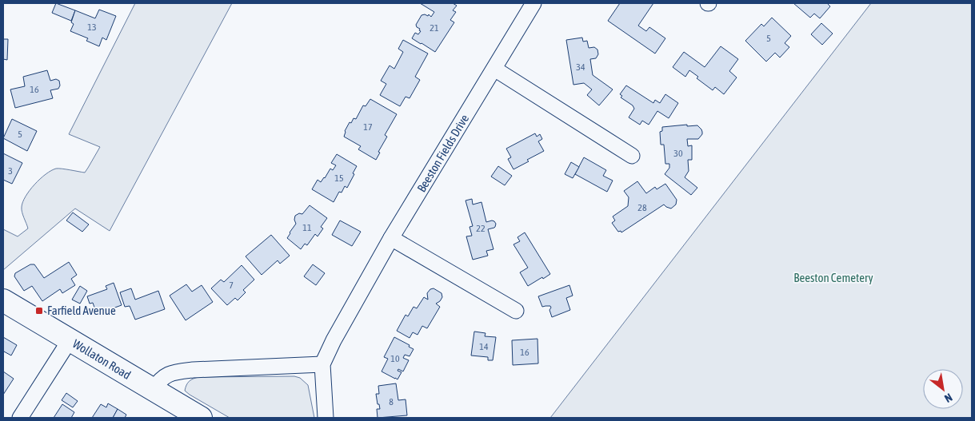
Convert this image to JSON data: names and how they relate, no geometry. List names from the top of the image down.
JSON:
{
  "streets": {
    "main road": ["Wollaton Road"],
    "street": ["Beeston Fields Drive"]
  },
  "parks": ["Beeston Cemetery"],
  "places": {
    "transit": ["Farfield Avenue"]
  },
  "house_numbers": [
    "13",
    "21",
    "5",
    "34",
    "16",
    "17",
    "5",
    "30",
    "3",
    "15",
    "28",
    "11",
    "22",
    "7",
    "14",
    "16",
    "10",
    "8"
  ],
  "north": "bottom right"
}
